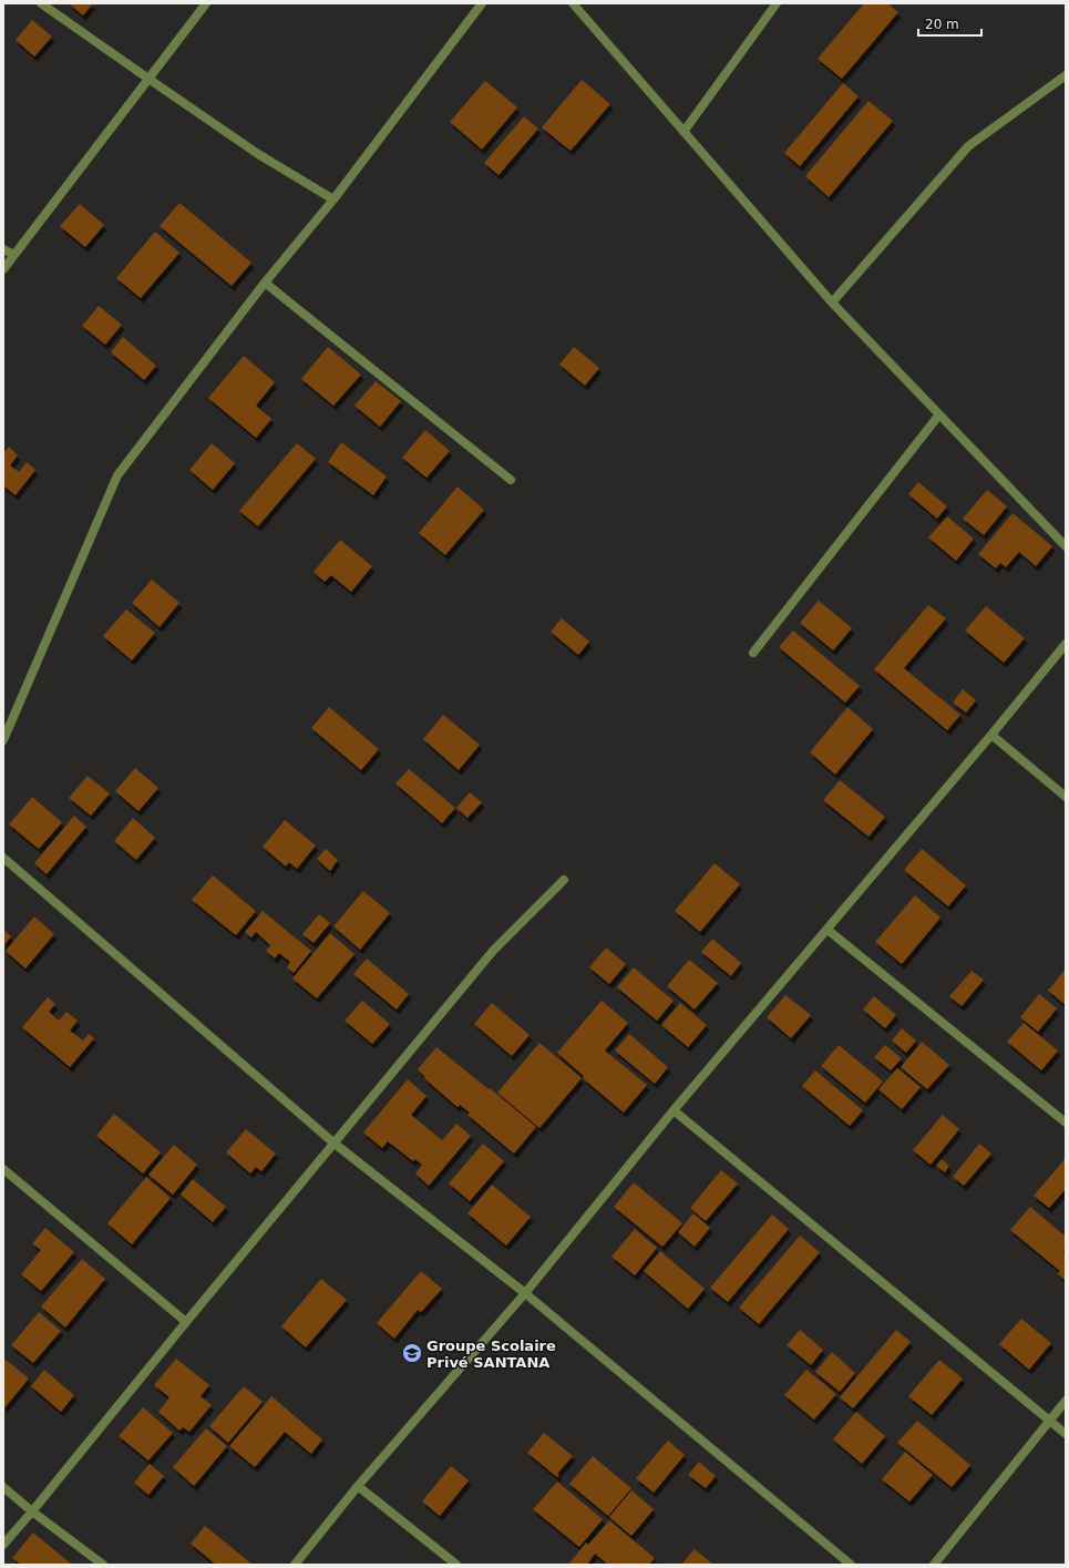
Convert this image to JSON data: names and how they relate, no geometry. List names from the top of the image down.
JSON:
{
  "places": {
    "school or university": ["Groupe Scolaire Privé SANTANA"]
  },
  "scale_bar": "20 m"
}
